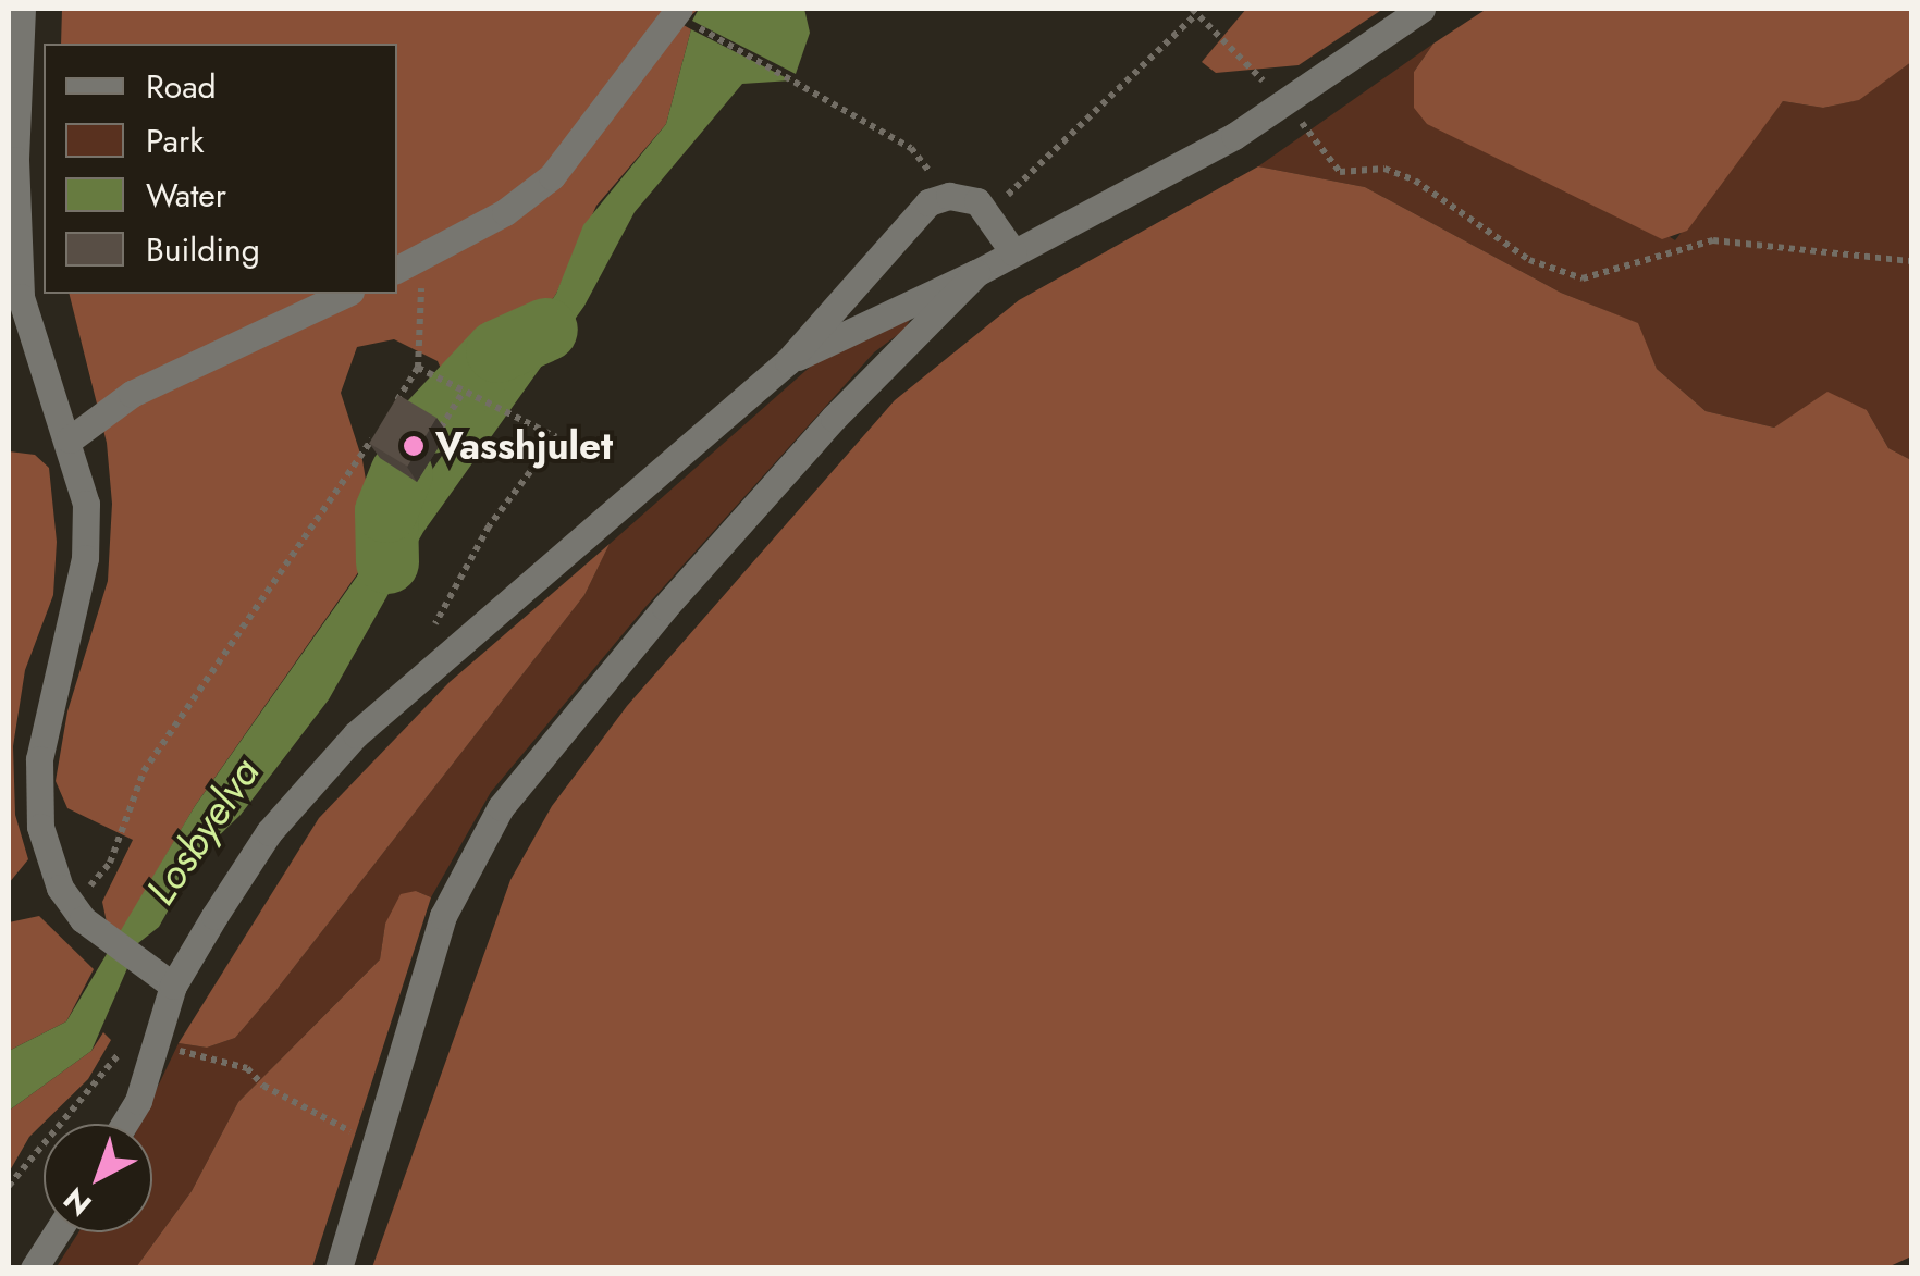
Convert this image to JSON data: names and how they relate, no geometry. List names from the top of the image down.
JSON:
{
  "water": ["Losbyelva"],
  "places": ["Vasshjulet"],
  "legend": [
    "Road",
    "Park",
    "Water",
    "Building"
  ],
  "north": "bottom left"
}
